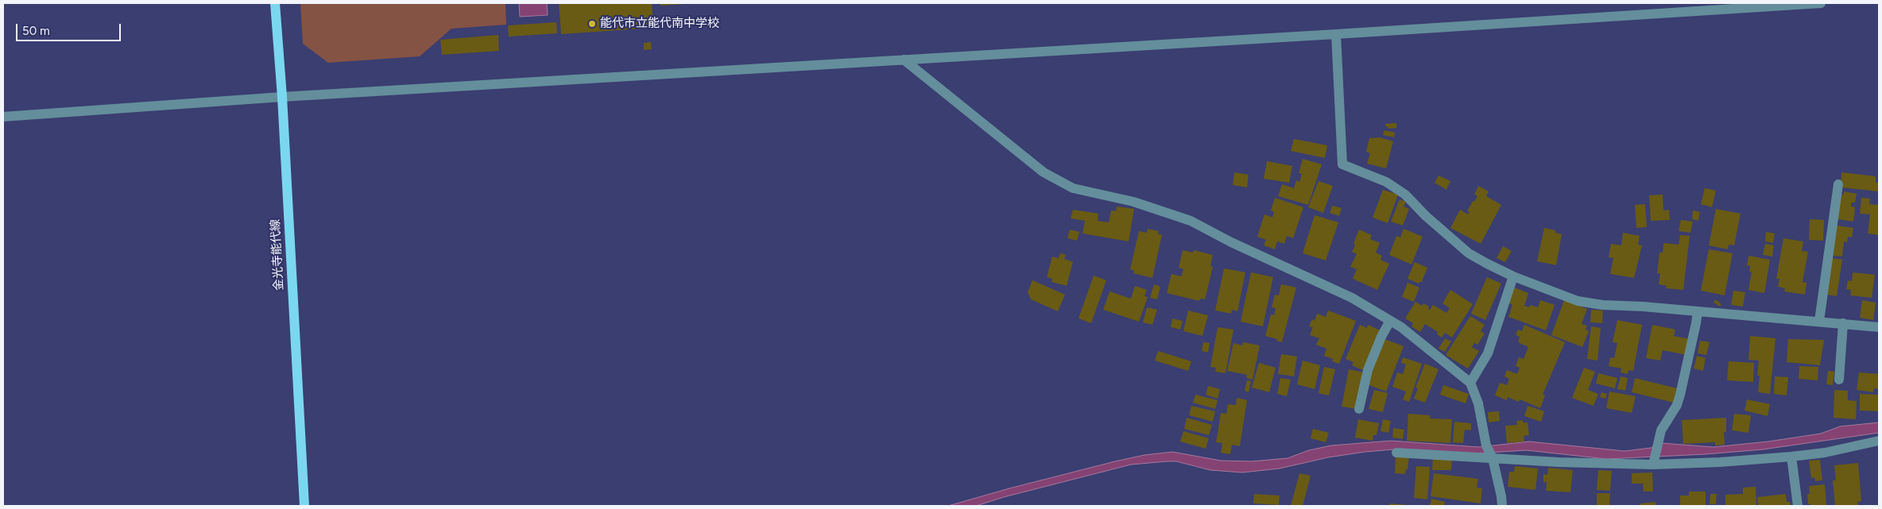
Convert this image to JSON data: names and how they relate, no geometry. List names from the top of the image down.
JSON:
{
  "streets": {
    "main road": ["金光寺能代線"]
  },
  "places": ["能代市立能代南中学校"],
  "scale_bar": "50 m"
}
